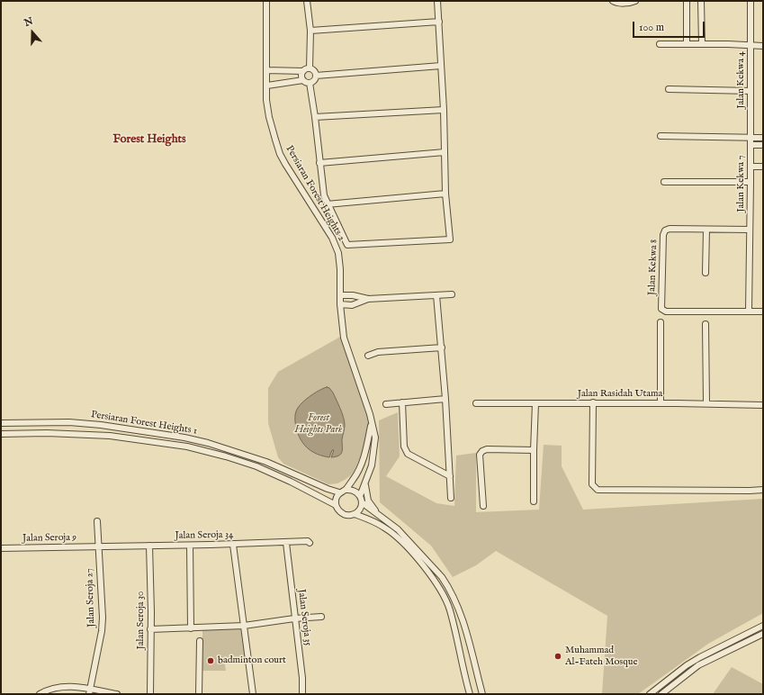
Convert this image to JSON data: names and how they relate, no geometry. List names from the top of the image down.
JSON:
{
  "streets": {
    "street": [
      "Jalan Kekwa 4",
      "Jalan Kekwa 7",
      "Persiaran Forest Heights 2",
      "Jalan Kekwa 8",
      "Jalan Rasidah Utama",
      "Persiaran Forest Heights 1",
      "Jalan Seroja 34",
      "Jalan Seroja 9",
      "Jalan Seroja 27",
      "Jalan Seroja 35",
      "Jalan Seroja 30"
    ]
  },
  "crossings": [
    ["Jalan Kekwa 4", "Jalan Kekwa 7"],
    ["Jalan Kekwa 7", "Jalan Kekwa 8"],
    ["Persiaran Forest Heights 2", "Persiaran Forest Heights 1"],
    ["Jalan Seroja 34", "Jalan Seroja 9"],
    ["Jalan Seroja 34", "Jalan Seroja 27"],
    ["Jalan Seroja 34", "Jalan Seroja 35"],
    ["Jalan Seroja 34", "Jalan Seroja 30"],
    ["Jalan Seroja 9", "Jalan Seroja 27"]
  ],
  "districts": ["Forest Heights"],
  "parks": ["Forest Heights Park"],
  "places": ["Muhammad Al-Fateh Mosque", "badminton court"],
  "scale_bar": "100 m",
  "north": "top"
}
